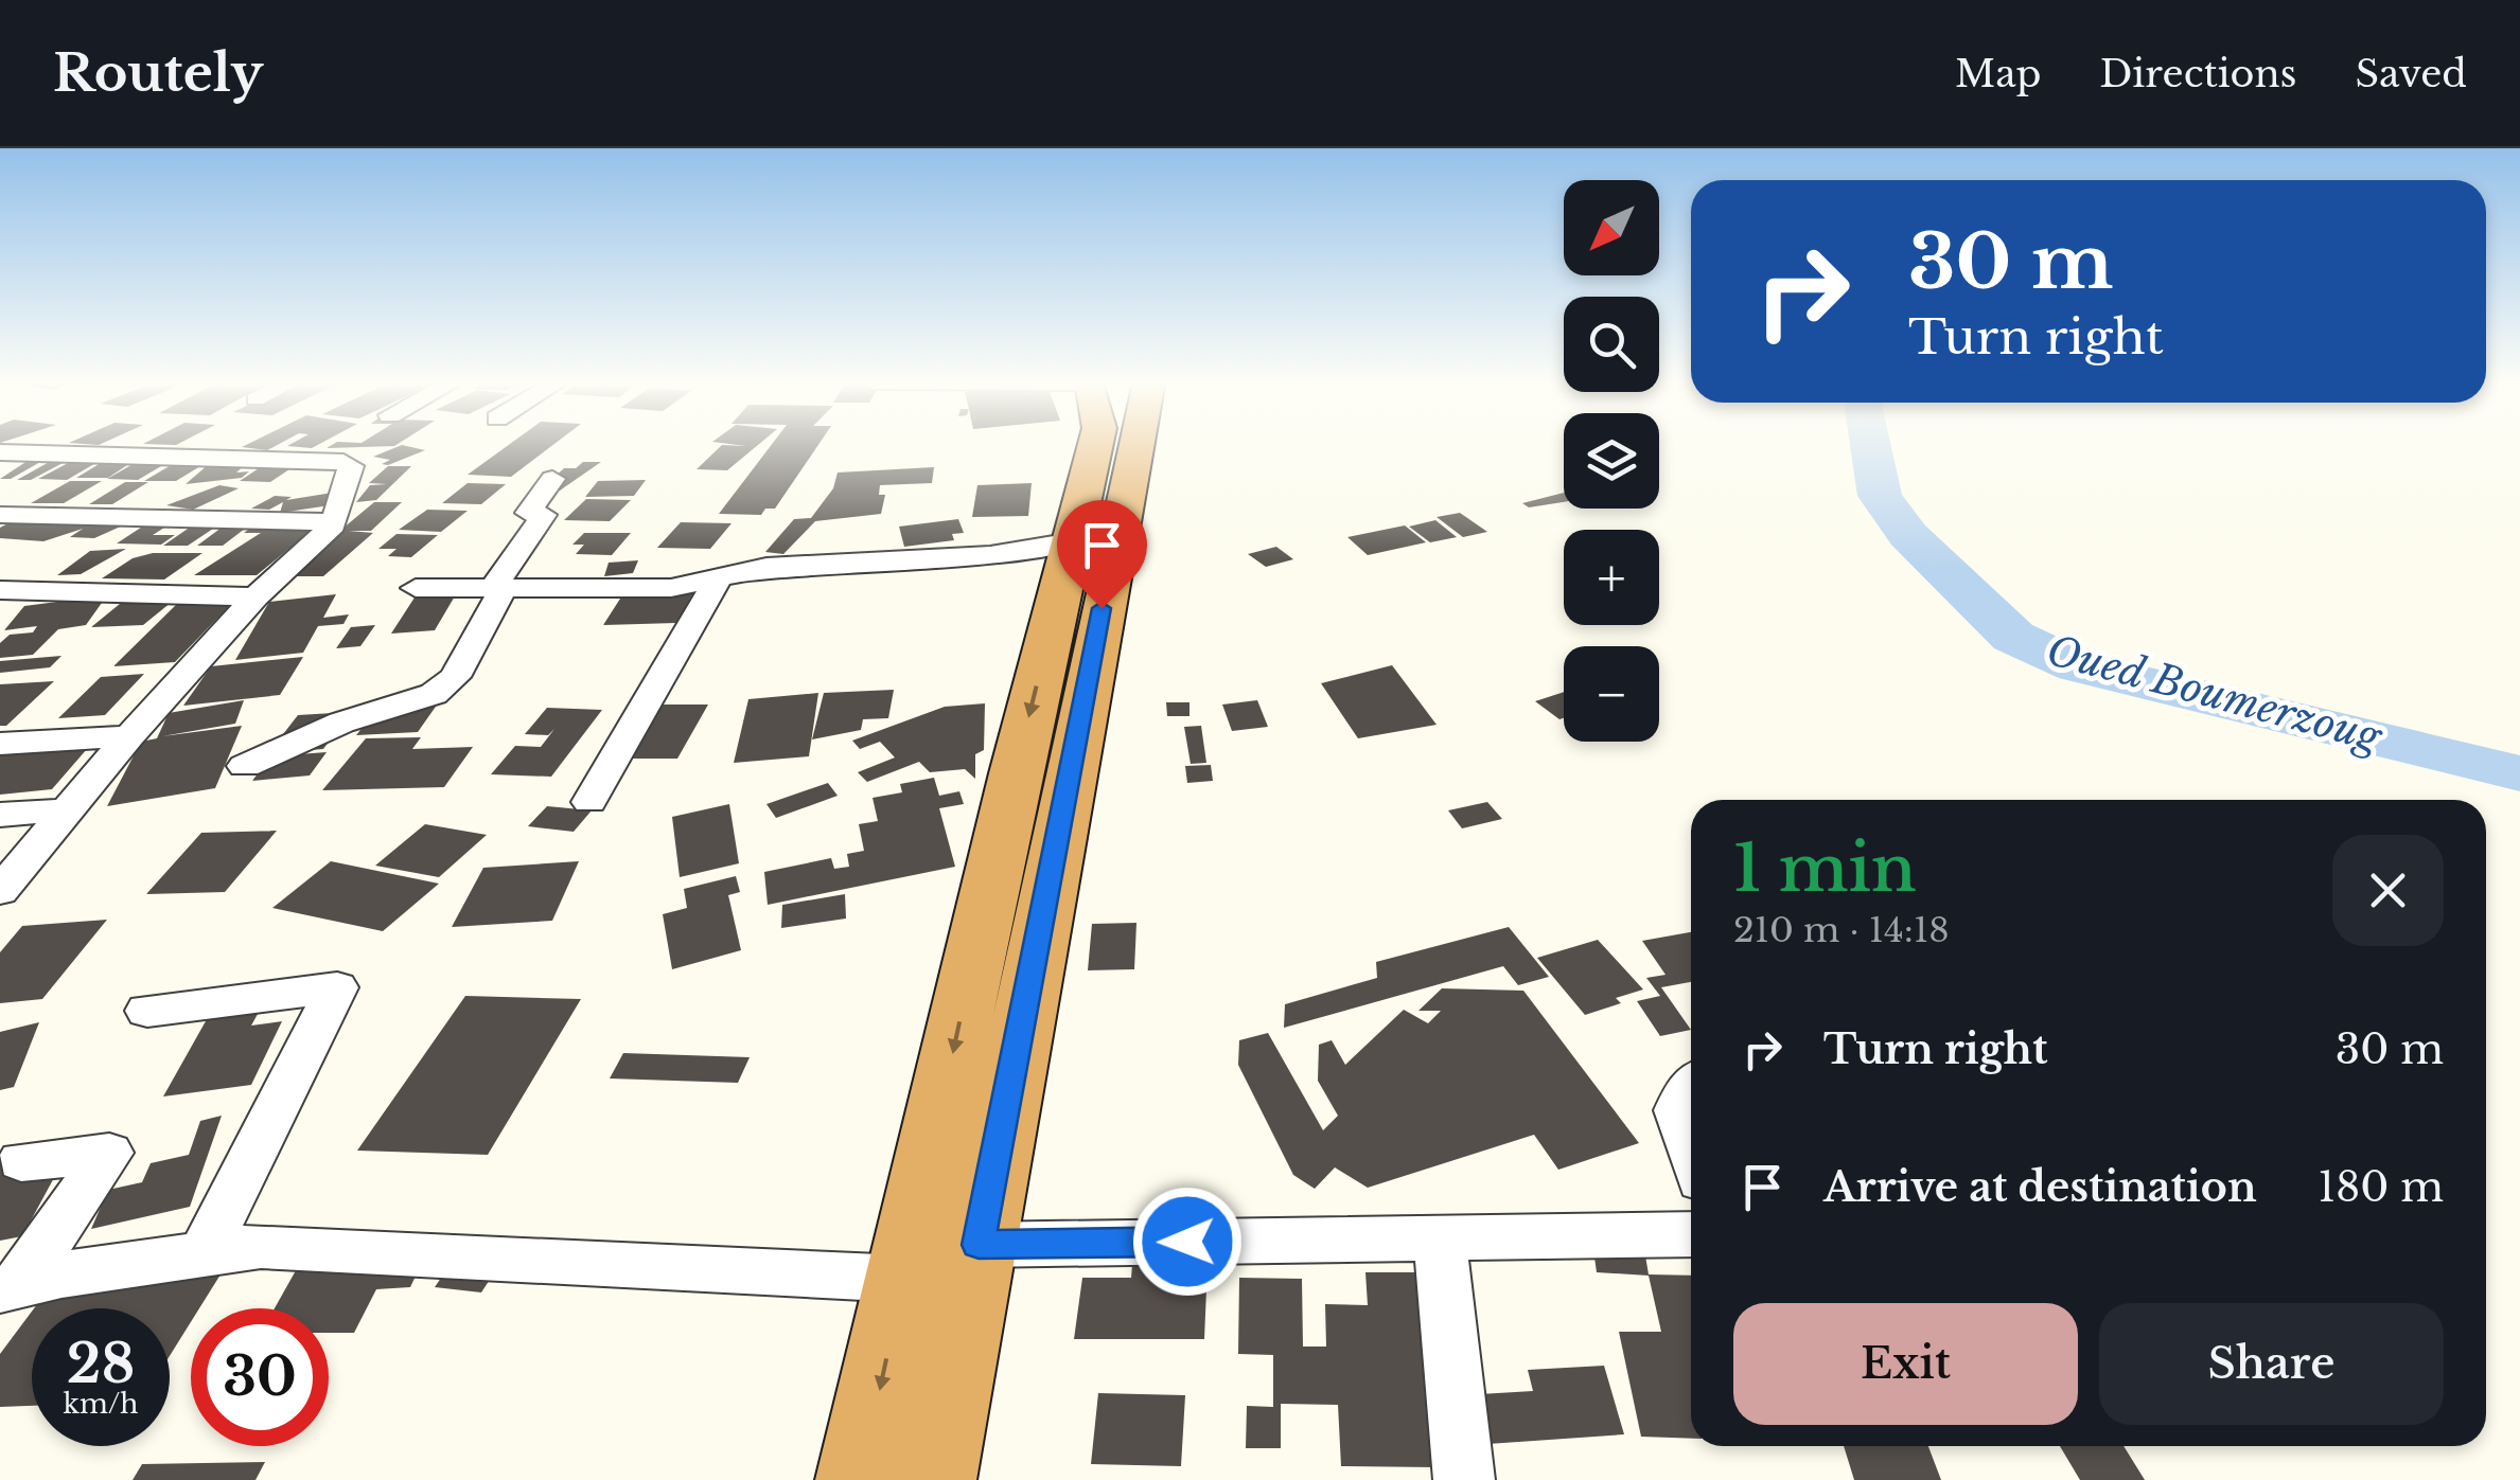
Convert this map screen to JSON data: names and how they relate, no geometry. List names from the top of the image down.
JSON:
{
  "water": ["Oued Boumerzoug"],
  "north": "bottom left",
  "page": {
    "header": "Routely",
    "nav": ["Map", "Directions", "Saved"],
    "map_buttons": ["+", "−"],
    "turn": ["30 m", "Turn right"],
    "heading": ["1 min", "210 m · 14:18"],
    "list": [
      {
        "name": "Turn right",
        "value": "30 m"
      },
      {
        "name": "Arrive at destination",
        "value": "180 m"
      }
    ],
    "buttons": ["Exit", "Share"],
    "speed": "28 km/h",
    "limit": "30"
  }
}
